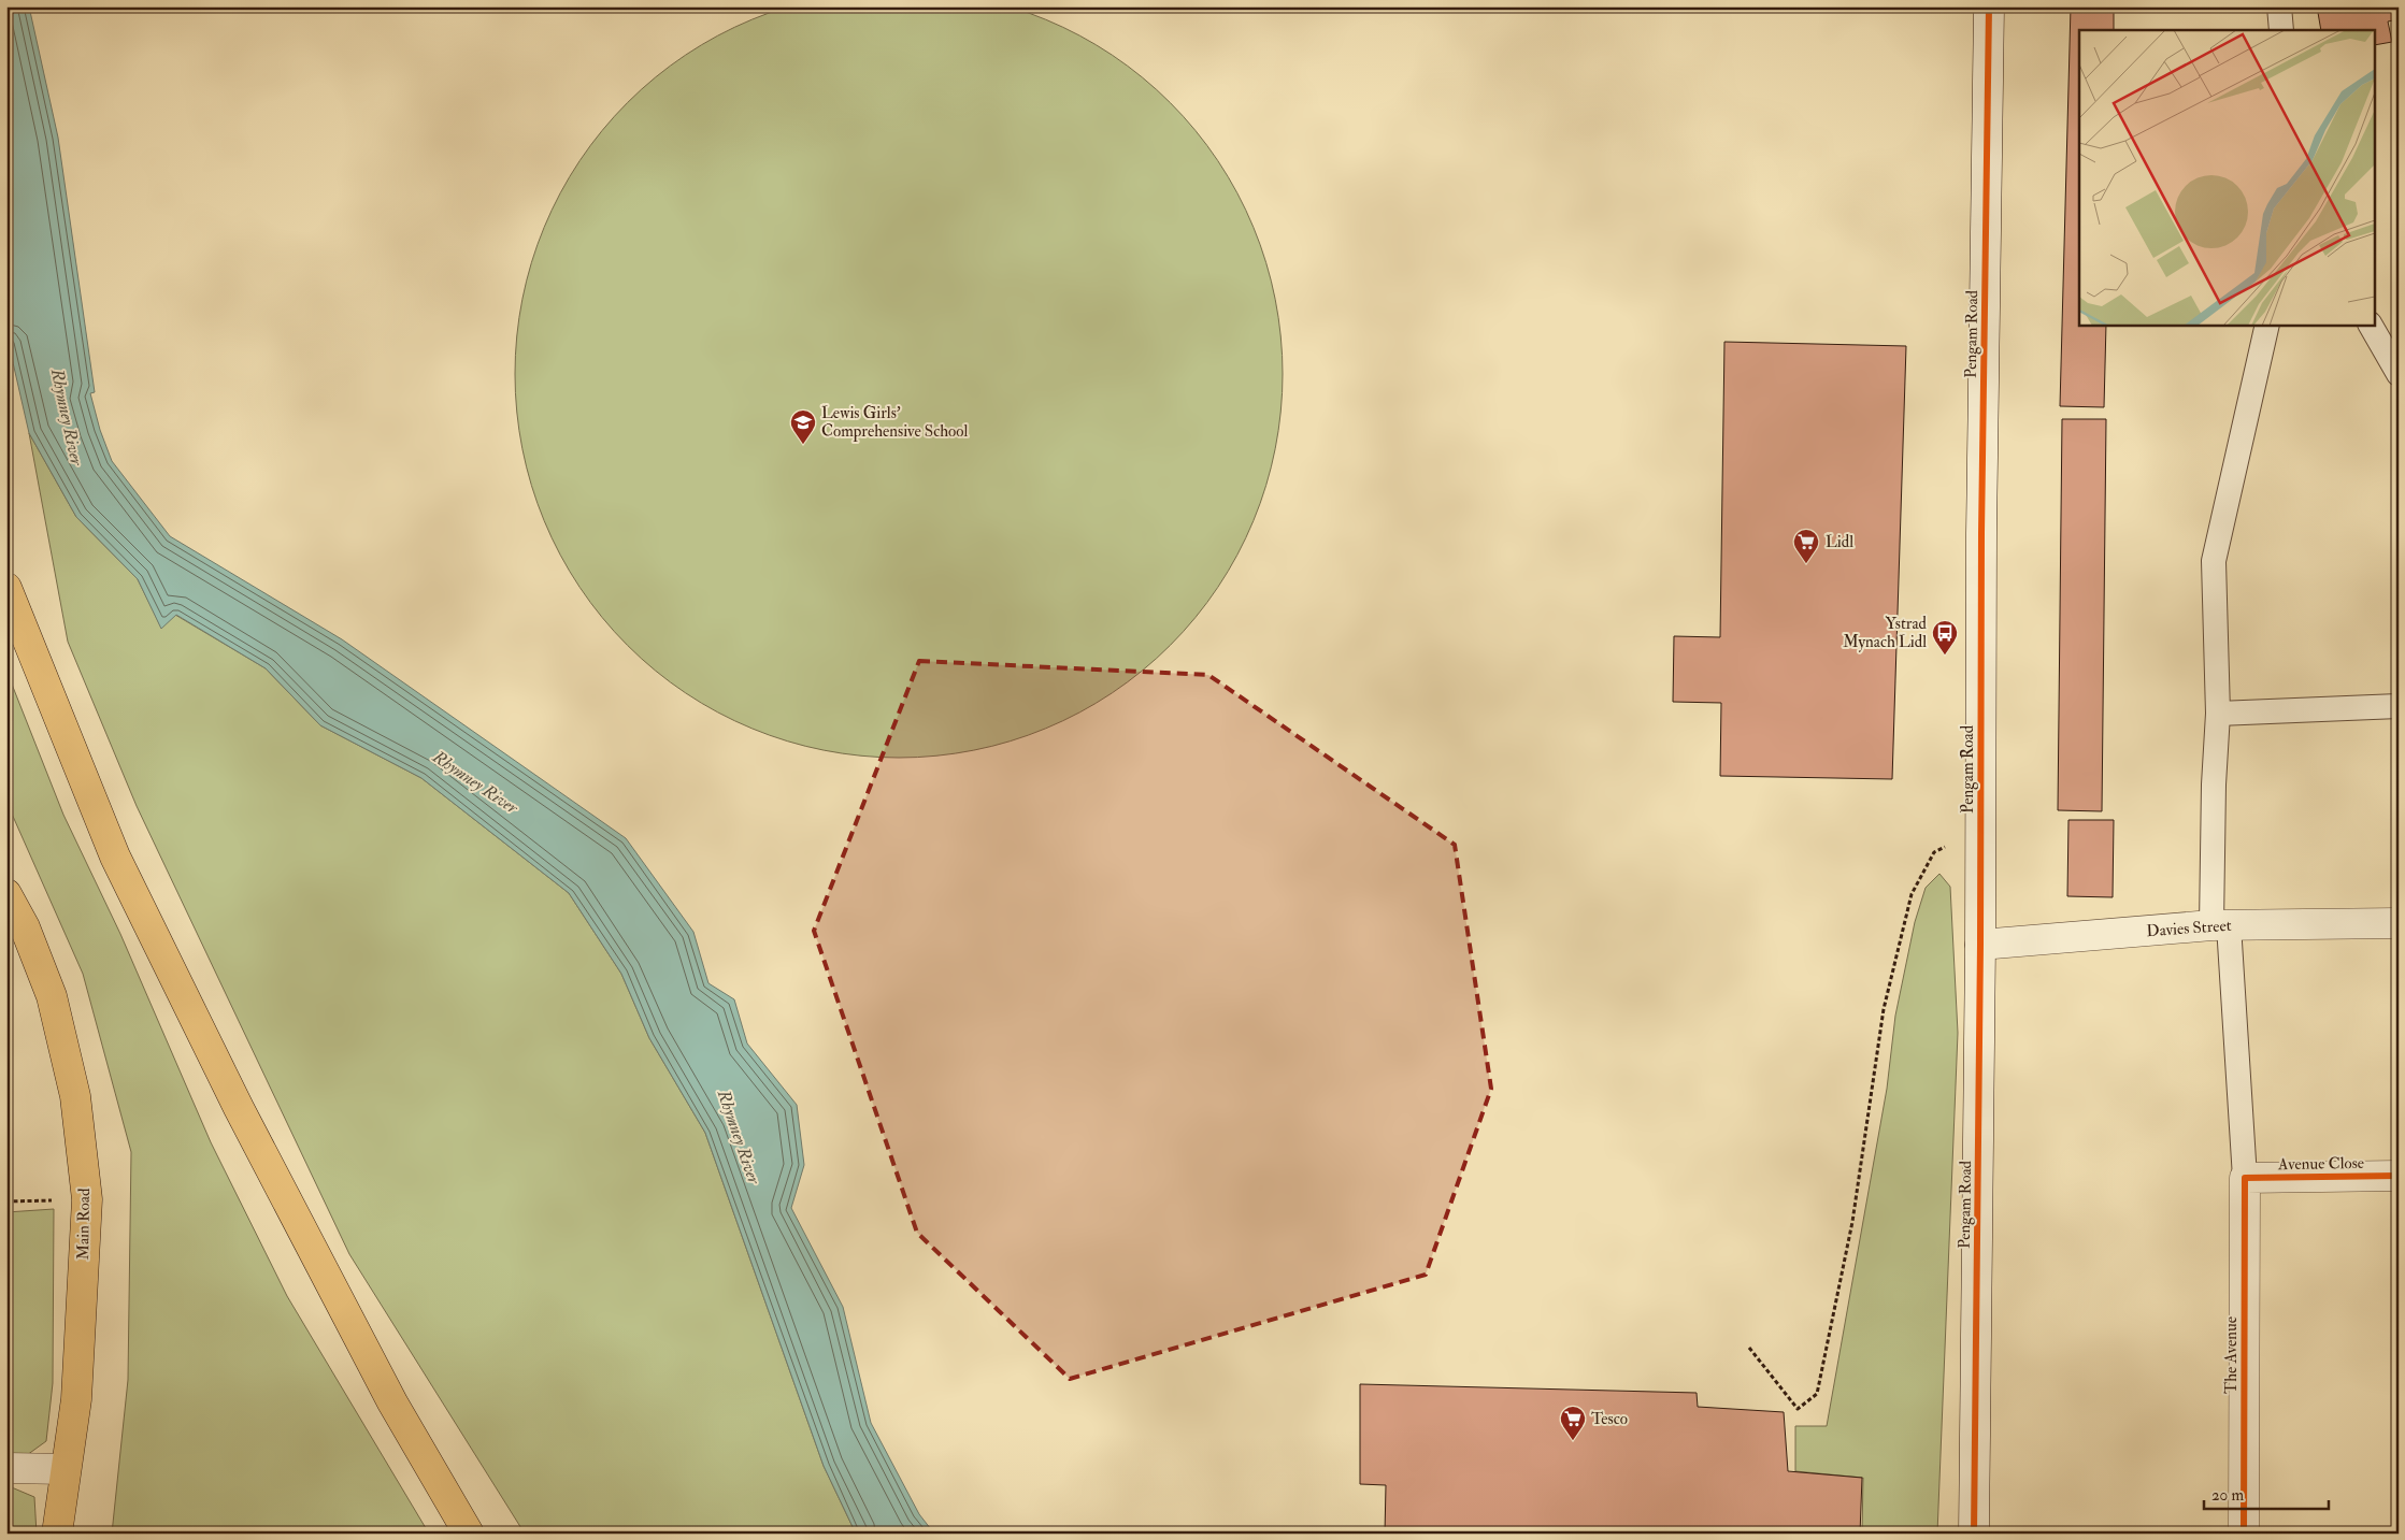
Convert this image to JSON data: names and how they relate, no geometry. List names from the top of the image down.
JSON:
{
  "streets": {
    "main road": ["Main Road"],
    "street": [
      "Pengam Road",
      "Davies Street",
      "Avenue Close",
      "The Avenue"
    ]
  },
  "crossings": [
    ["Pengam Road", "Davies Street"],
    ["Avenue Close", "The Avenue"]
  ],
  "water": ["Rhymney River"],
  "places": {
    "school or university": ["Lewis Girls' Comprehensive School"],
    "supermarket": ["Lidl", "Tesco"],
    "bus stop": ["Ystrad Mynach Lidl"]
  },
  "scale_bar": "20 m"
}
